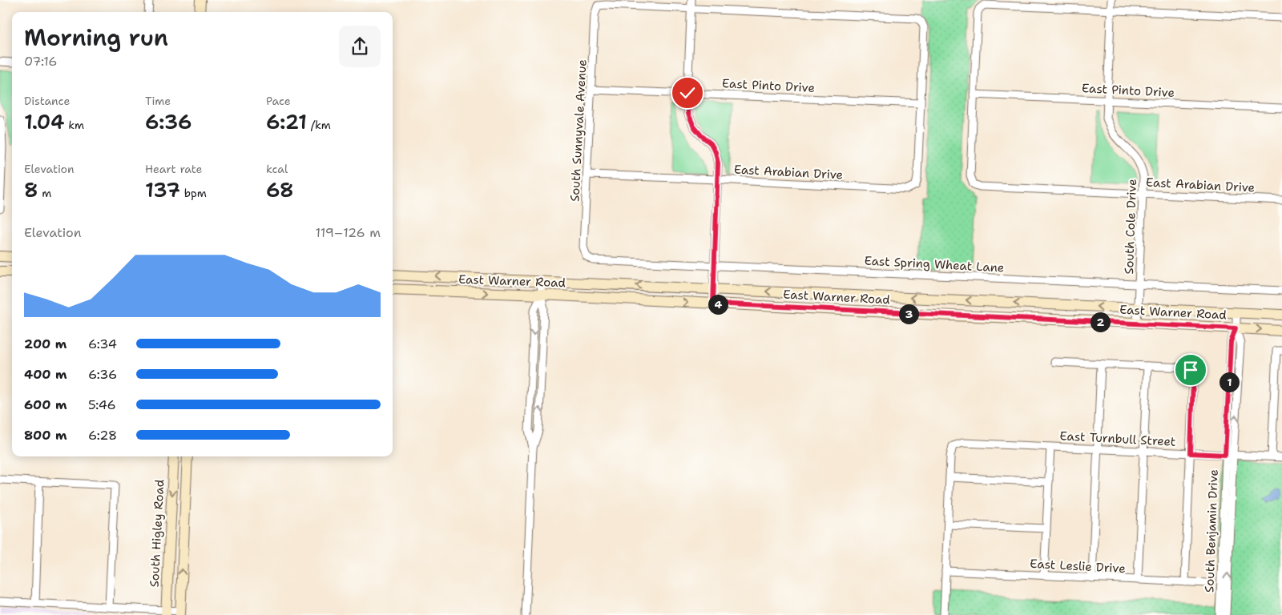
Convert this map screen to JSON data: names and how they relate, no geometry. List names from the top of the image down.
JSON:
{
  "streets": {
    "main road": ["East Warner Road", "South Higley Road"],
    "street": [
      "East Pinto Drive",
      "South Sunnyvale Avenue",
      "East Arabian Drive",
      "South Cole Drive",
      "East Spring Wheat Lane",
      "East Turnbull Street",
      "South Benjamin Drive",
      "East Leslie Drive"
    ]
  },
  "crossings": [
    ["East Pinto Drive", "South Sunnyvale Avenue"],
    ["East Pinto Drive", "East Arabian Drive"],
    ["East Pinto Drive", "South Cole Drive"],
    ["South Sunnyvale Avenue", "East Arabian Drive"],
    ["South Sunnyvale Avenue", "East Spring Wheat Lane"],
    ["East Arabian Drive", "South Cole Drive"],
    ["South Cole Drive", "East Spring Wheat Lane"],
    ["South Cole Drive", "East Warner Road"],
    ["East Warner Road", "South Benjamin Drive"],
    ["East Turnbull Street", "South Benjamin Drive"]
  ],
  "page": {
    "heading": ["Morning run", "07:16"],
    "stats": [
      ["Distance", "1.04 km"],
      ["Time", "6:36"],
      ["Pace", "6:21 /km"],
      ["Elevation", "8 m"],
      ["Heart rate", "137 bpm"],
      ["kcal", "68"]
    ],
    "chart": ["Elevation", "119–126 m"],
    "pins": [
      "4",
      "3",
      "2",
      "1"
    ],
    "list": [
      {
        "name": "200 m",
        "note": "6:34"
      },
      {
        "name": "400 m",
        "note": "6:36"
      },
      {
        "name": "600 m",
        "note": "5:46"
      },
      {
        "name": "800 m",
        "note": "6:28"
      }
    ]
  }
}
